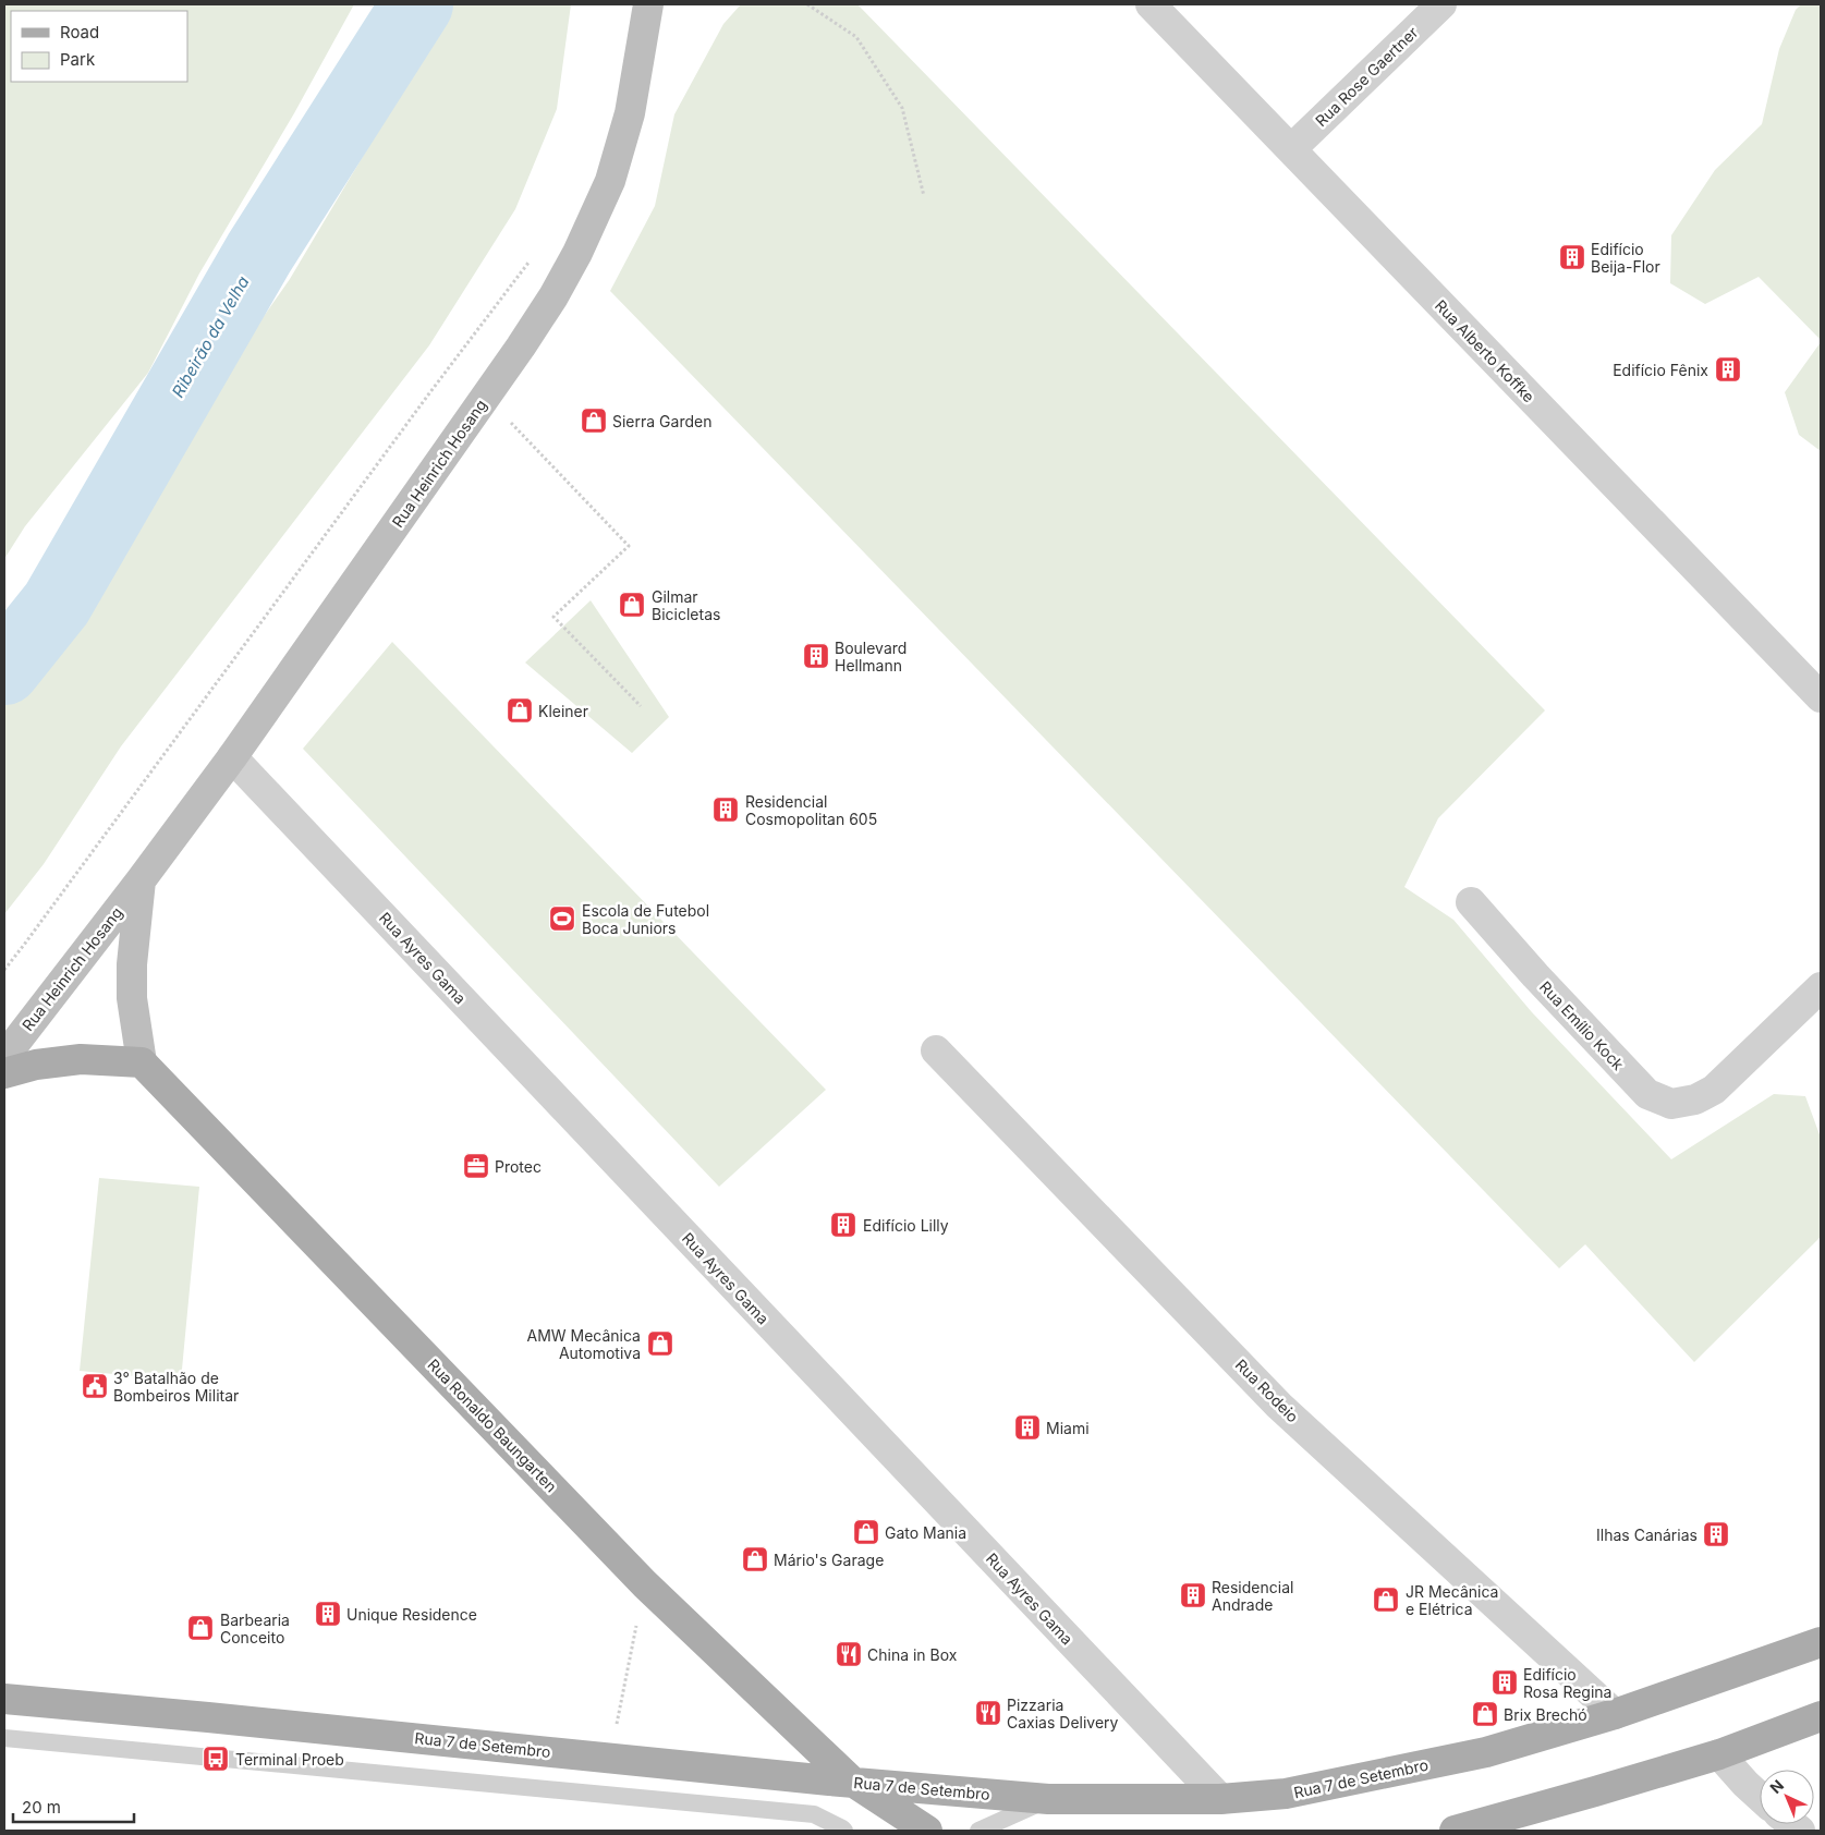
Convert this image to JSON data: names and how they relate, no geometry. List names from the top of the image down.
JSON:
{
  "streets": {
    "main road": ["Rua Heinrich Hosang", "Rua Ronaldo Baungarten", "Rua 7 de Setembro"],
    "street": [
      "Rua Rose Gaertner",
      "Rua Alberto Koffke",
      "Rua Ayres Gama",
      "Rua Emílio Kock",
      "Rua Rodeio"
    ]
  },
  "crossings": [
    ["Rua Rose Gaertner", "Rua Alberto Koffke"],
    ["Rua Heinrich Hosang", "Rua Ayres Gama"],
    ["Rua Heinrich Hosang", "Rua Ronaldo Baungarten"],
    ["Rua Ayres Gama", "Rua 7 de Setembro"],
    ["Rua Rodeio", "Rua 7 de Setembro"],
    ["Rua Ronaldo Baungarten", "Rua 7 de Setembro"]
  ],
  "water": ["Ribeirão da Velha"],
  "places": {
    "building": [
      "Edifício Beija-Flor",
      "Edifício Fênix",
      "Boulevard Hellmann",
      "Residencial Cosmopolitan 605",
      "Edifício Lilly",
      "Miami",
      "Ilhas Canárias",
      "Residencial Andrade",
      "Unique Residence",
      "Edifício Rosa Regina"
    ],
    "shop": [
      "Sierra Garden",
      "Gilmar Bicicletas",
      "Kleiner",
      "AMW Mecânica Automotiva",
      "Gato Mania",
      "Mário's Garage",
      "JR Mecânica e Elétrica",
      "Barbearia Conceito",
      "Brix Brechó"
    ],
    "sports": ["Escola de Futebol Boca Juniors"],
    "office": ["Protec"],
    "public building": ["3° Batalhão de Bombeiros Militar"],
    "restaurant": ["China in Box", "Pizzaria Caxias Delivery"],
    "bus stop": ["Terminal Proeb"]
  },
  "legend": ["Road", "Park"],
  "scale_bar": "20 m",
  "north": "top left"
}
